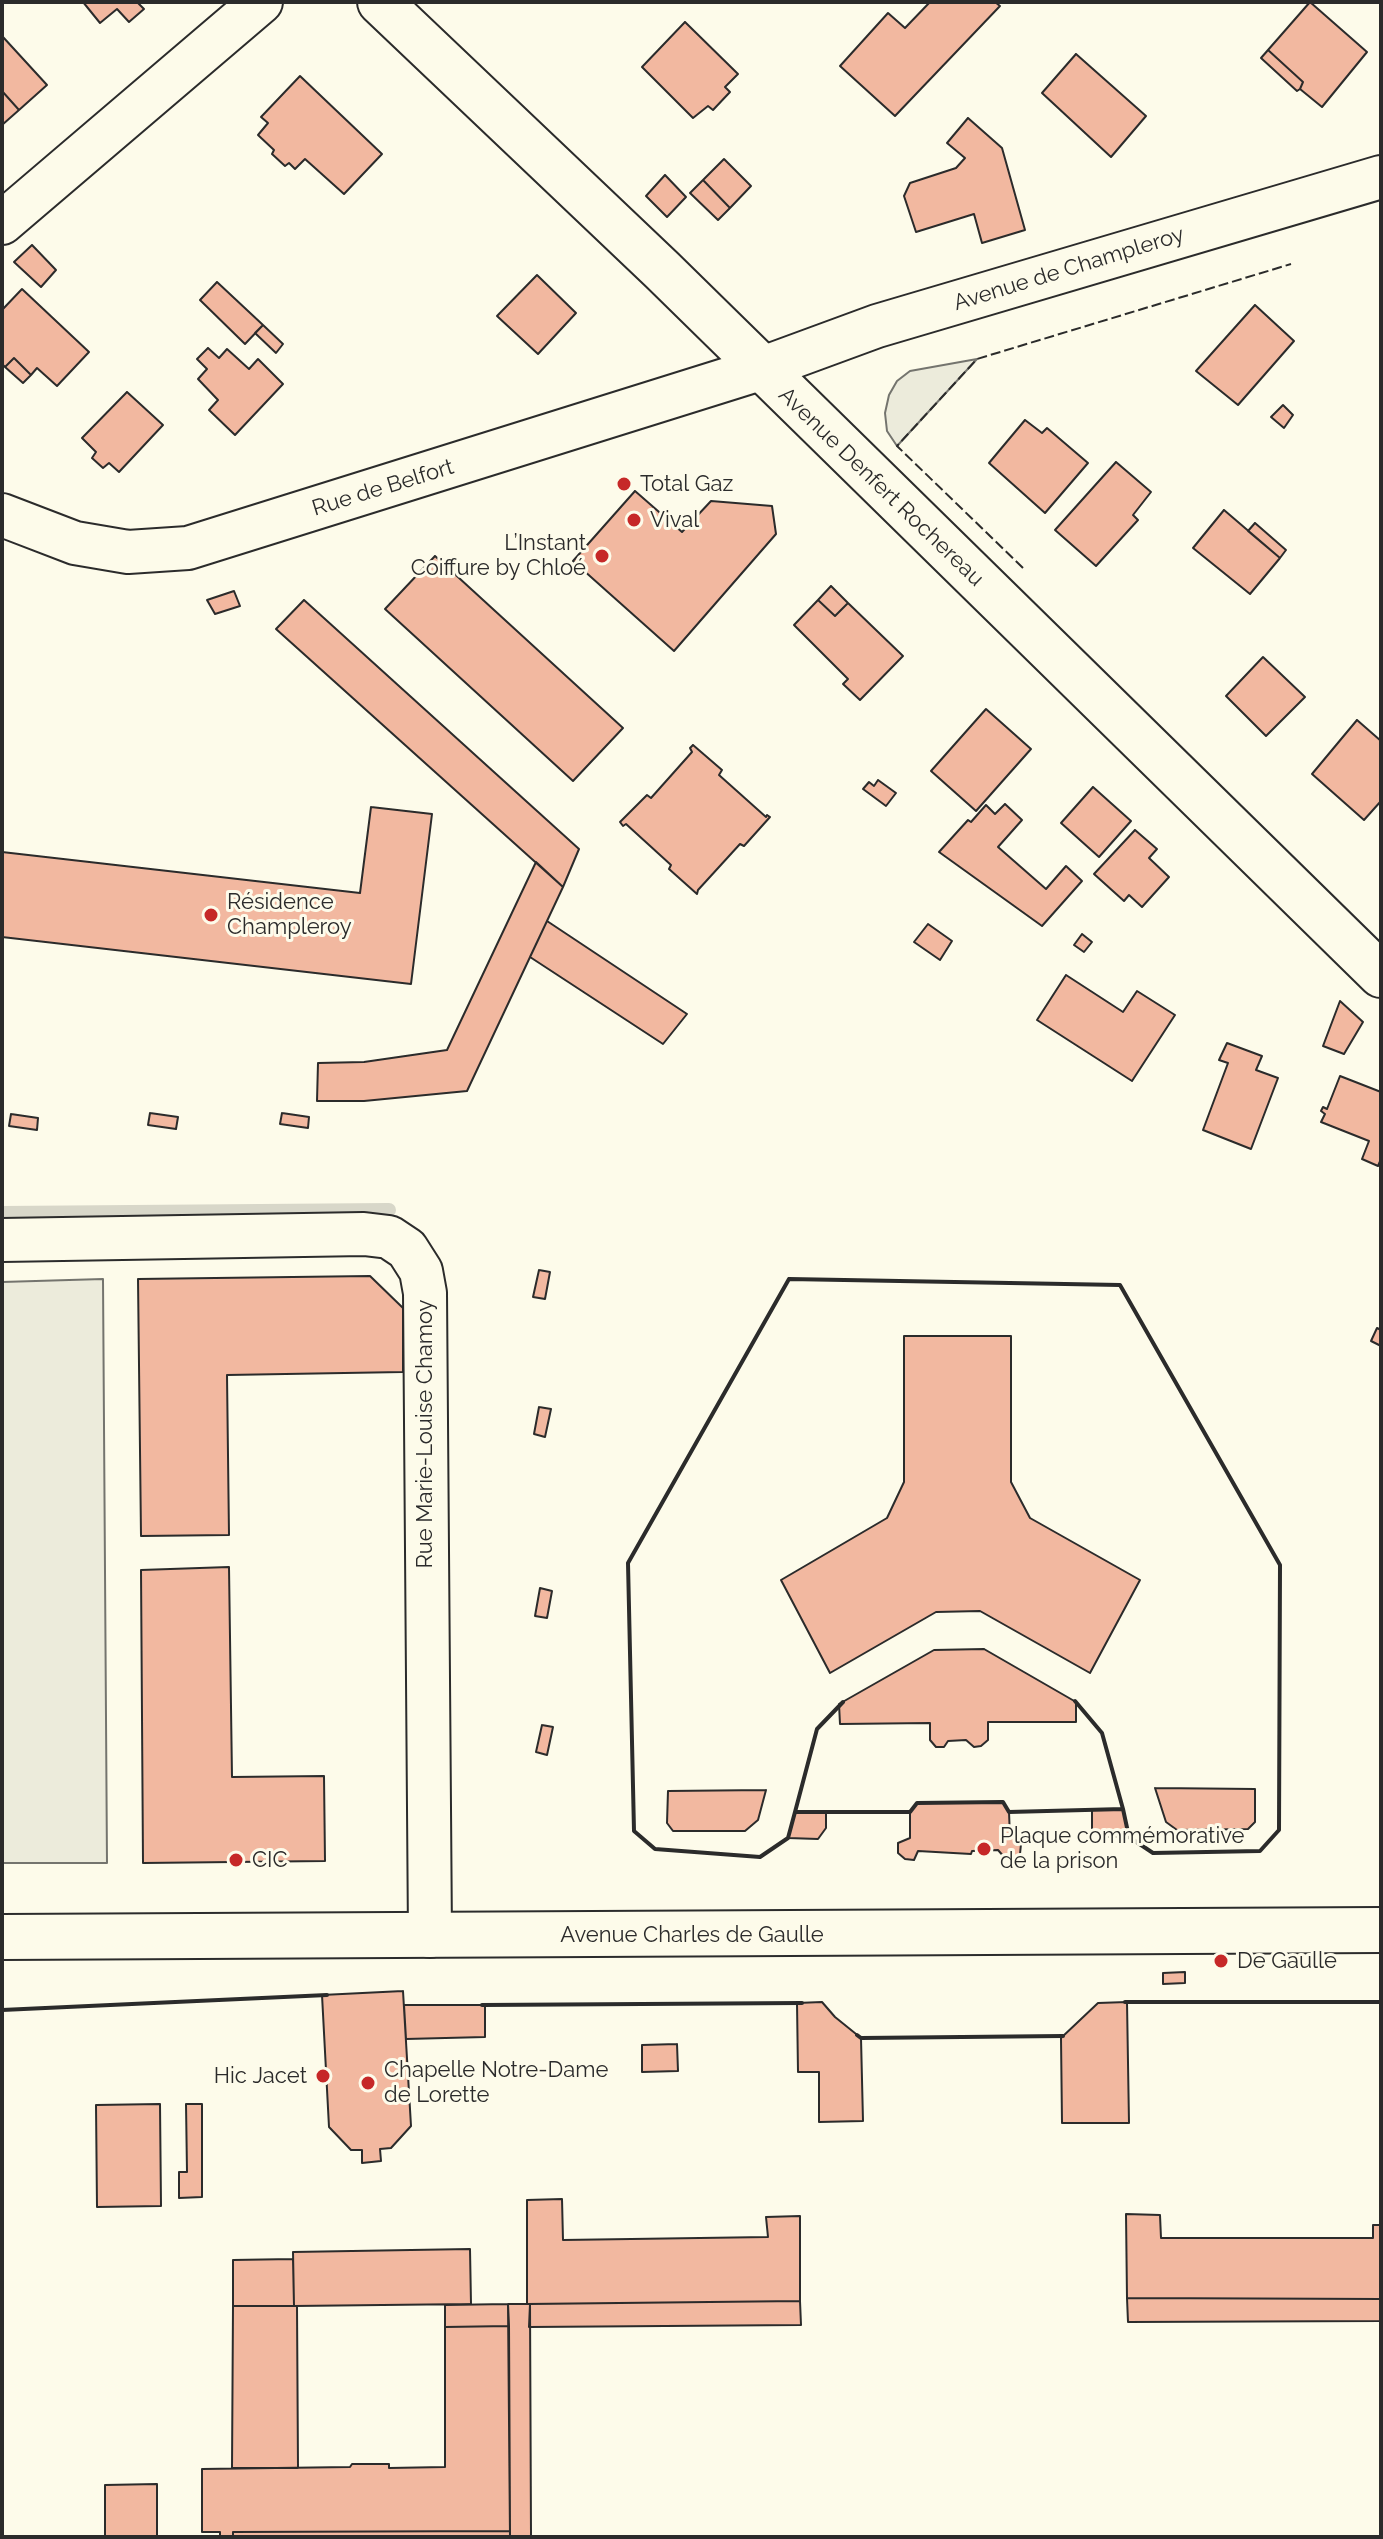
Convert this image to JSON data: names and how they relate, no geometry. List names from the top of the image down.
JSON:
{
  "streets": {
    "street": [
      "Avenue de Champleroy",
      "Avenue Denfert Rochereau",
      "Rue de Belfort",
      "Rue Marie-Louise Chamoy",
      "Avenue Charles de Gaulle"
    ]
  },
  "crossings": [
    ["Avenue de Champleroy", "Avenue Denfert Rochereau"],
    ["Avenue de Champleroy", "Rue de Belfort"],
    ["Avenue Denfert Rochereau", "Rue de Belfort"],
    ["Rue Marie-Louise Chamoy", "Avenue Charles de Gaulle"]
  ],
  "places": [
    "Total Gaz",
    "Vival",
    "L’Instant Coiffure by Chloé",
    "Résidence Champleroy",
    "Plaque commémorative de la prison",
    "CIC",
    "De Gaulle",
    "Hic Jacet",
    "Chapelle Notre-Dame de Lorette"
  ]
}
